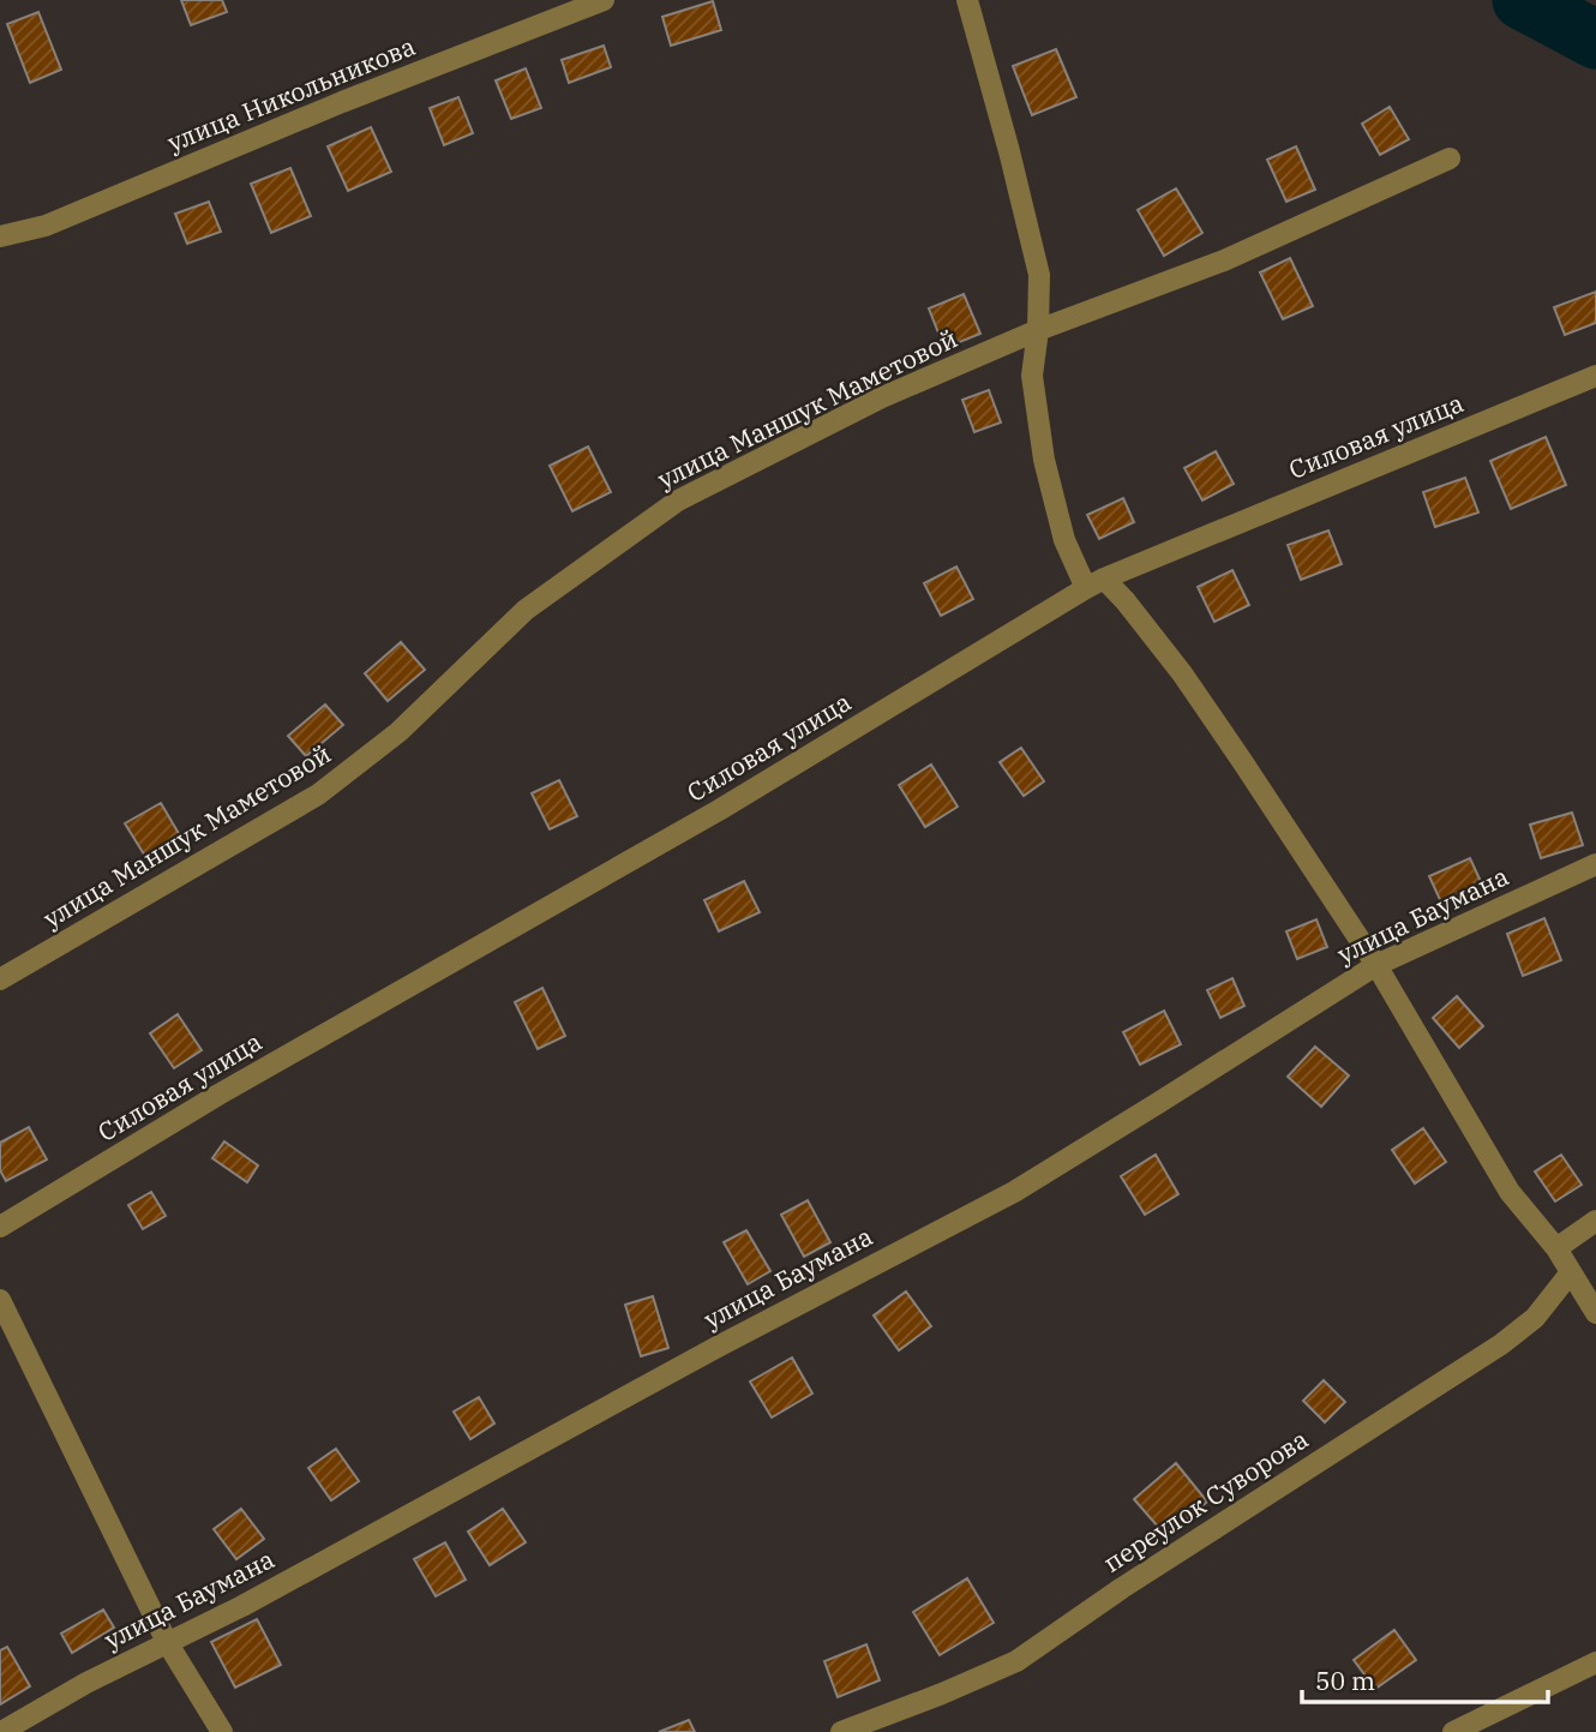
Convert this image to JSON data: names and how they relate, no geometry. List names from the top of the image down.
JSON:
{
  "streets": {
    "street": [
      "улица Никольникова",
      "улица Маншук Маметовой",
      "Силовая улица",
      "улица Баумана",
      "переулок Суворова"
    ]
  },
  "scale_bar": "50 m"
}
